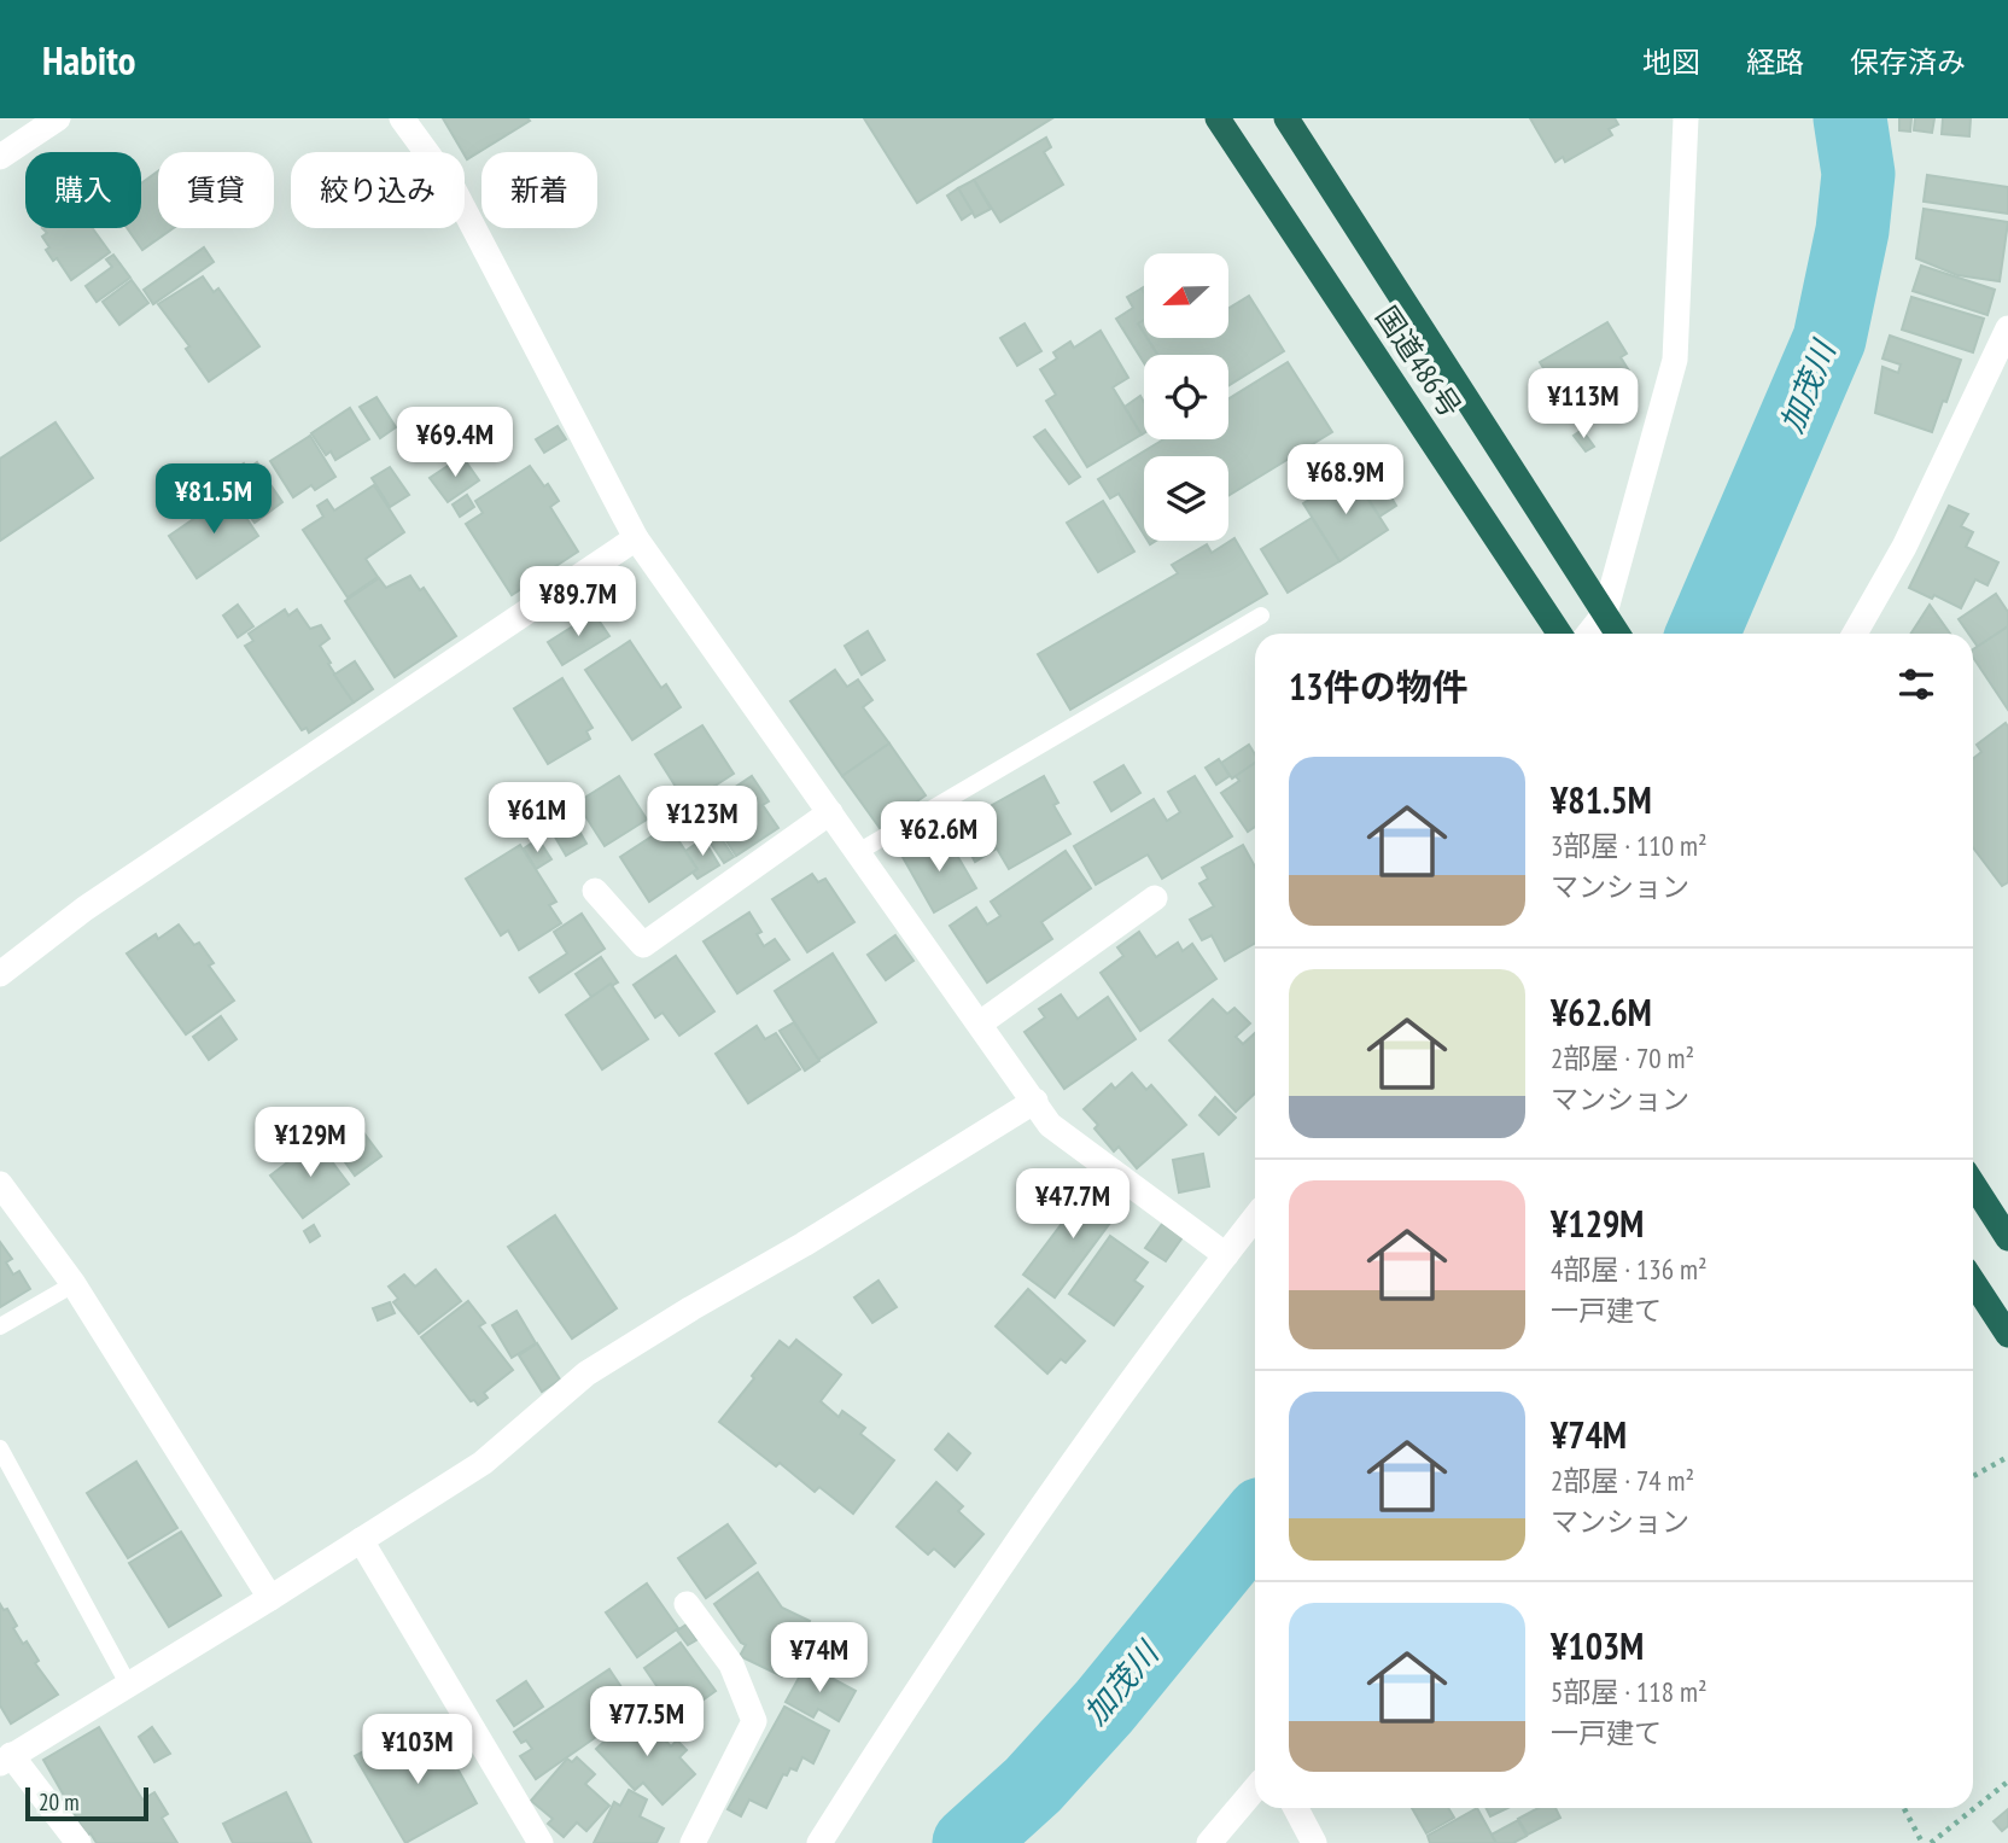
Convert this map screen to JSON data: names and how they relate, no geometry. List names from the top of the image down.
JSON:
{
  "streets": {
    "highway": ["国道486号"]
  },
  "water": ["加茂川"],
  "scale_bar": "20 m",
  "north": "left",
  "page": {
    "header": "Habito",
    "nav": ["地図", "経路", "保存済み"],
    "chip": [
      "購入",
      "賃貸",
      "絞り込み",
      "新着"
    ],
    "price": [
      "¥113M",
      "¥69.4M",
      "¥68.9M",
      "¥81.5M",
      "¥89.7M",
      "¥61M",
      "¥123M",
      "¥62.6M",
      "¥129M",
      "¥47.7M",
      "¥74M",
      "¥77.5M",
      "¥103M"
    ],
    "heading": "13件の物件",
    "list": [
      {
        "name": "¥81.5M",
        "note": "3部屋 · 110 m² · マンション"
      },
      {
        "name": "¥62.6M",
        "note": "2部屋 · 70 m² · マンション"
      },
      {
        "name": "¥129M",
        "note": "4部屋 · 136 m² · 一戸建て"
      },
      {
        "name": "¥74M",
        "note": "2部屋 · 74 m² · マンション"
      },
      {
        "name": "¥103M",
        "note": "5部屋 · 118 m² · 一戸建て"
      }
    ],
    "scale": "20 m"
  }
}
